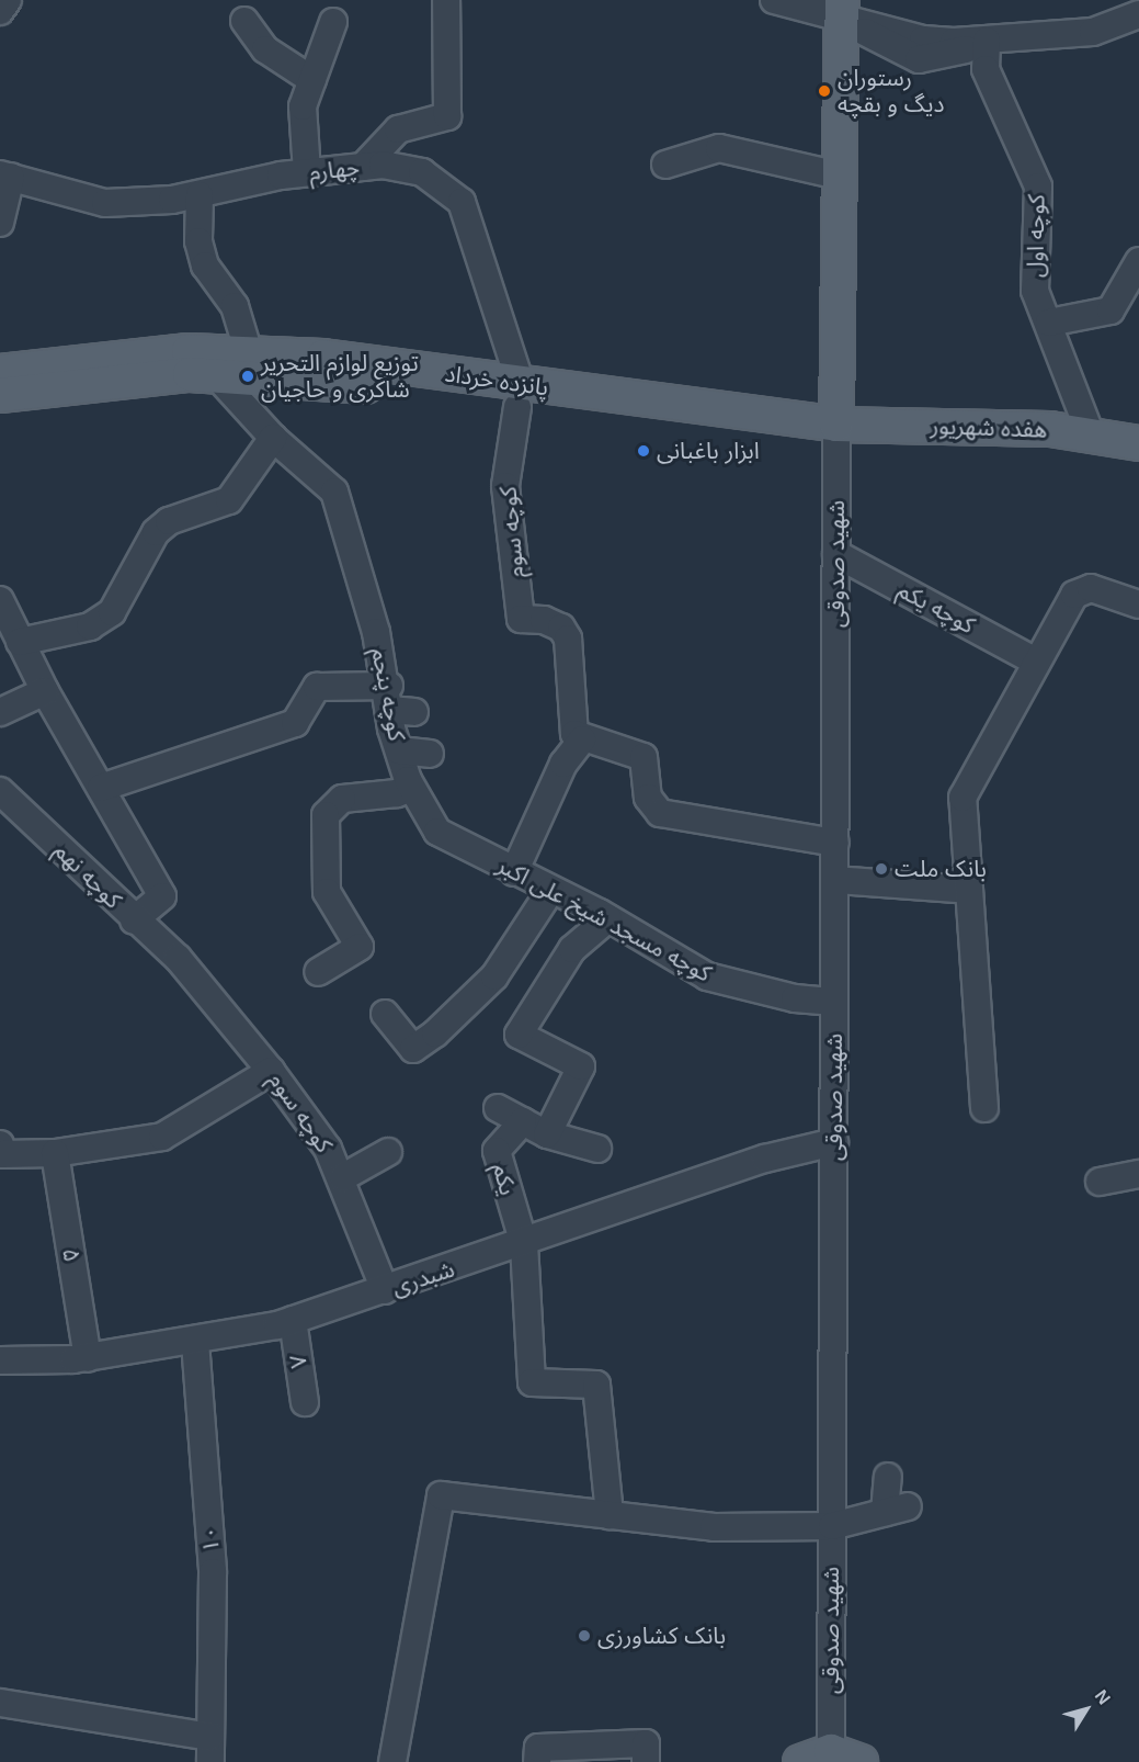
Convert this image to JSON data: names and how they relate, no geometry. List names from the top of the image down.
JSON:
{
  "streets": {
    "main road": ["پانزده خرداد", "هفده شهریور", "شهید صدوقی"],
    "street": [
      "چهارم",
      "کوچه اول",
      "کوچه سوم",
      "کوچه یکم",
      "کوچه پنجم",
      "کوچه نهم",
      "کوچه مسجد شیخ علی اکبر",
      "یکم",
      "۵",
      "شبدری",
      "۸",
      "۱۰"
    ]
  },
  "crossings": [
    ["چهارم", "پانزده خرداد"],
    ["چهارم", "کوچه سوم"],
    ["کوچه اول", "هفده شهریور"],
    ["پانزده خرداد", "هفده شهریور"],
    ["پانزده خرداد", "کوچه سوم"],
    ["پانزده خرداد", "شهید صدوقی"],
    ["پانزده خرداد", "کوچه پنجم"],
    ["هفده شهریور", "شهید صدوقی"],
    ["کوچه سوم", "کوچه نهم"],
    ["کوچه سوم", "شبدری"],
    ["شهید صدوقی", "کوچه یکم"],
    ["شهید صدوقی", "کوچه مسجد شیخ علی اکبر"],
    ["شهید صدوقی", "شبدری"],
    ["کوچه پنجم", "کوچه مسجد شیخ علی اکبر"],
    ["یکم", "شبدری"],
    ["۵", "شبدری"],
    ["شبدری", "۸"],
    ["شبدری", "۱۰"]
  ],
  "places": [
    "رستوران دیگ و بقچه",
    "توزیع لوازم التحریر شاکری و حاجیان",
    "ابزار باغبانی",
    "بانک ملت",
    "بانک کشاورزی"
  ],
  "north": "top right"
}
